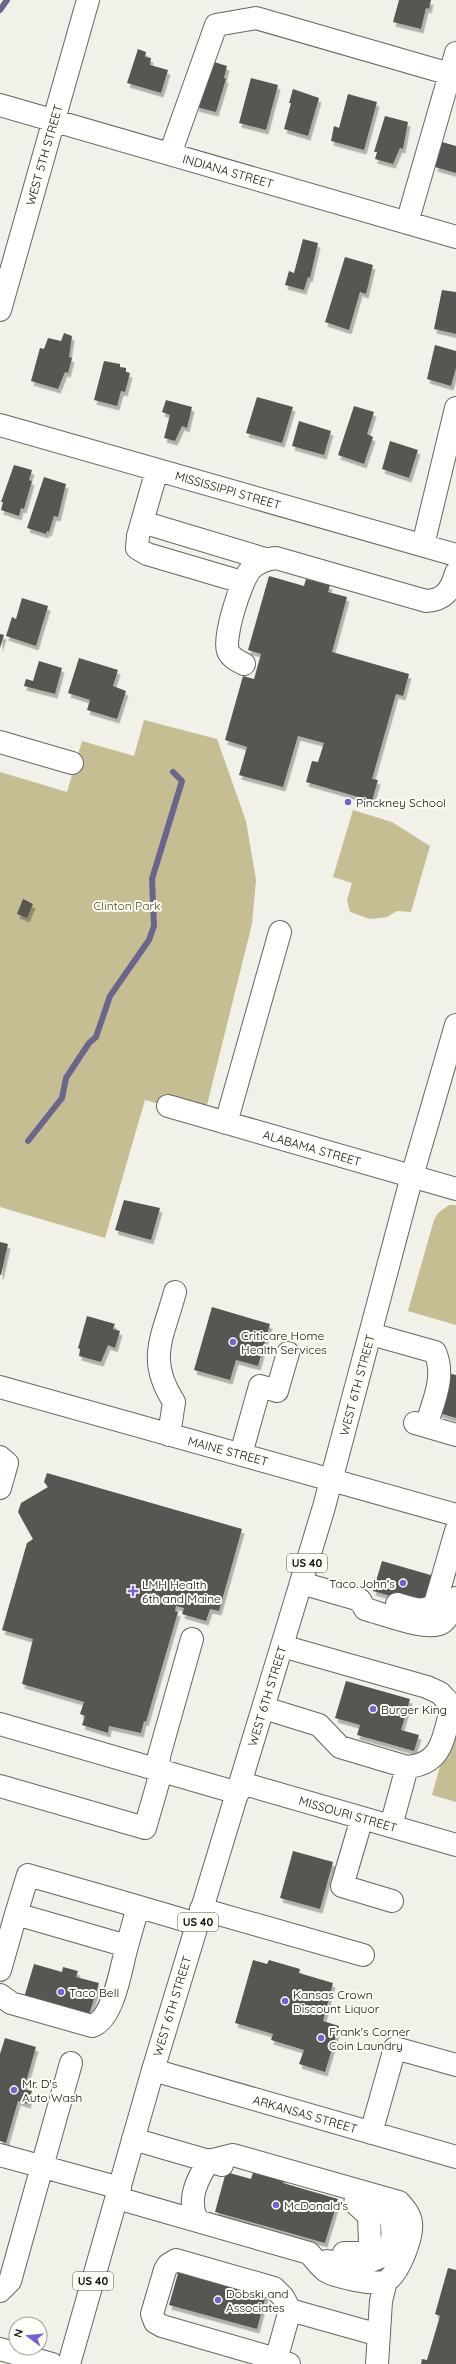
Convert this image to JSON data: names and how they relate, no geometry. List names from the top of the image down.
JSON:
{
  "streets": {
    "main road": [
      "WEST 5TH STREET",
      "INDIANA STREET",
      "MISSISSIPPI STREET",
      "ALABAMA STREET",
      "WEST 6TH STREET",
      "MAINE STREET",
      "US 40",
      "MISSOURI STREET",
      "ARKANSAS STREET"
    ]
  },
  "crossings": [
    ["WEST 5TH STREET", "INDIANA STREET"],
    ["ALABAMA STREET", "WEST 6TH STREET"],
    ["WEST 6TH STREET", "MAINE STREET"],
    ["WEST 6TH STREET", "MISSOURI STREET"],
    ["WEST 6TH STREET", "ARKANSAS STREET"]
  ],
  "parks": ["Clinton Park"],
  "places": {
    "other": [
      "Pinckney School",
      "Criticare Home Health Services",
      "Taco John's",
      "Burger King",
      "Taco Bell",
      "Kansas Crown Discount Liquor",
      "Frank's Corner Coin Laundry",
      "Mr. D's Auto Wash",
      "McDonald's",
      "Dobski and Associates"
    ],
    "health": ["LMH Health 6th and Maine"]
  },
  "north": "left"
}
